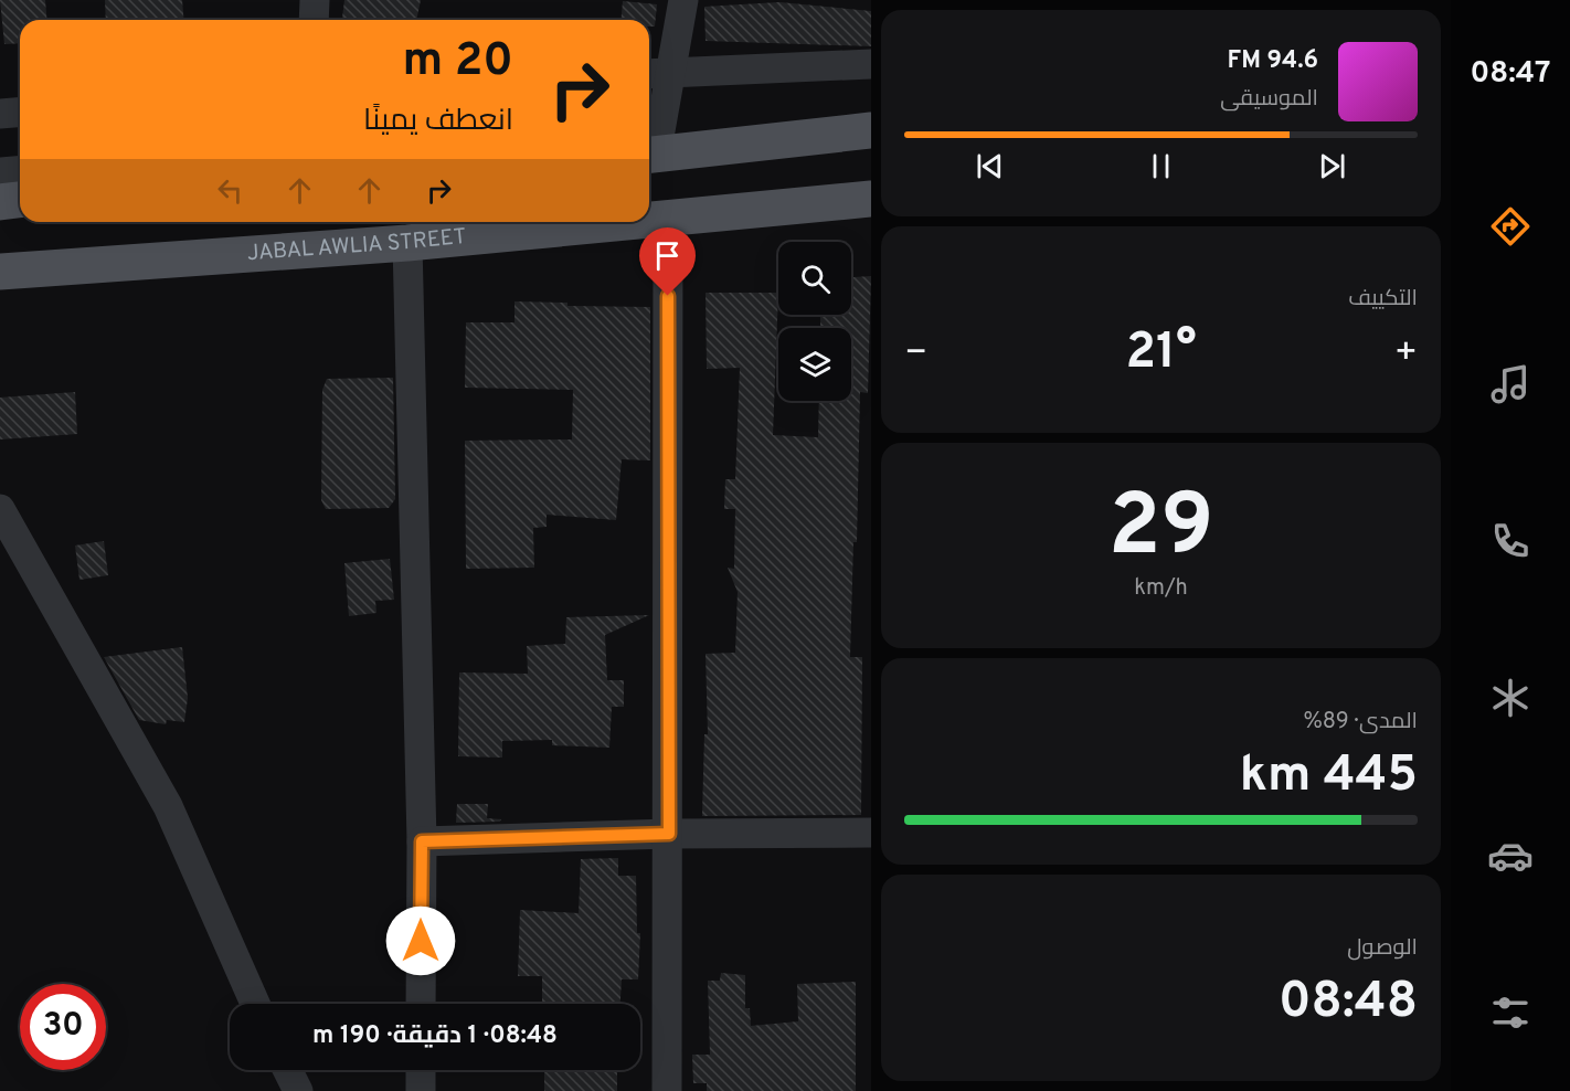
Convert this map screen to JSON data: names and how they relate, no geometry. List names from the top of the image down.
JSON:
{
  "streets": {
    "main road": ["JABAL AWLIA STREET"]
  },
  "page": {
    "tabs": "08:47",
    "turn": ["20 m", "انعطف يمينًا"],
    "song": ["94.6 FM", "الموسيقى"],
    "tile": [
      "التكييف",
      ["29", "km/h"],
      ["المدى · 89%", "445 km"],
      ["الوصول", "08:48"]
    ],
    "heat": ["−", "21°", "+"],
    "limit": "30",
    "trip": "08:48 · 1 دقيقة · 190 m"
  }
}
